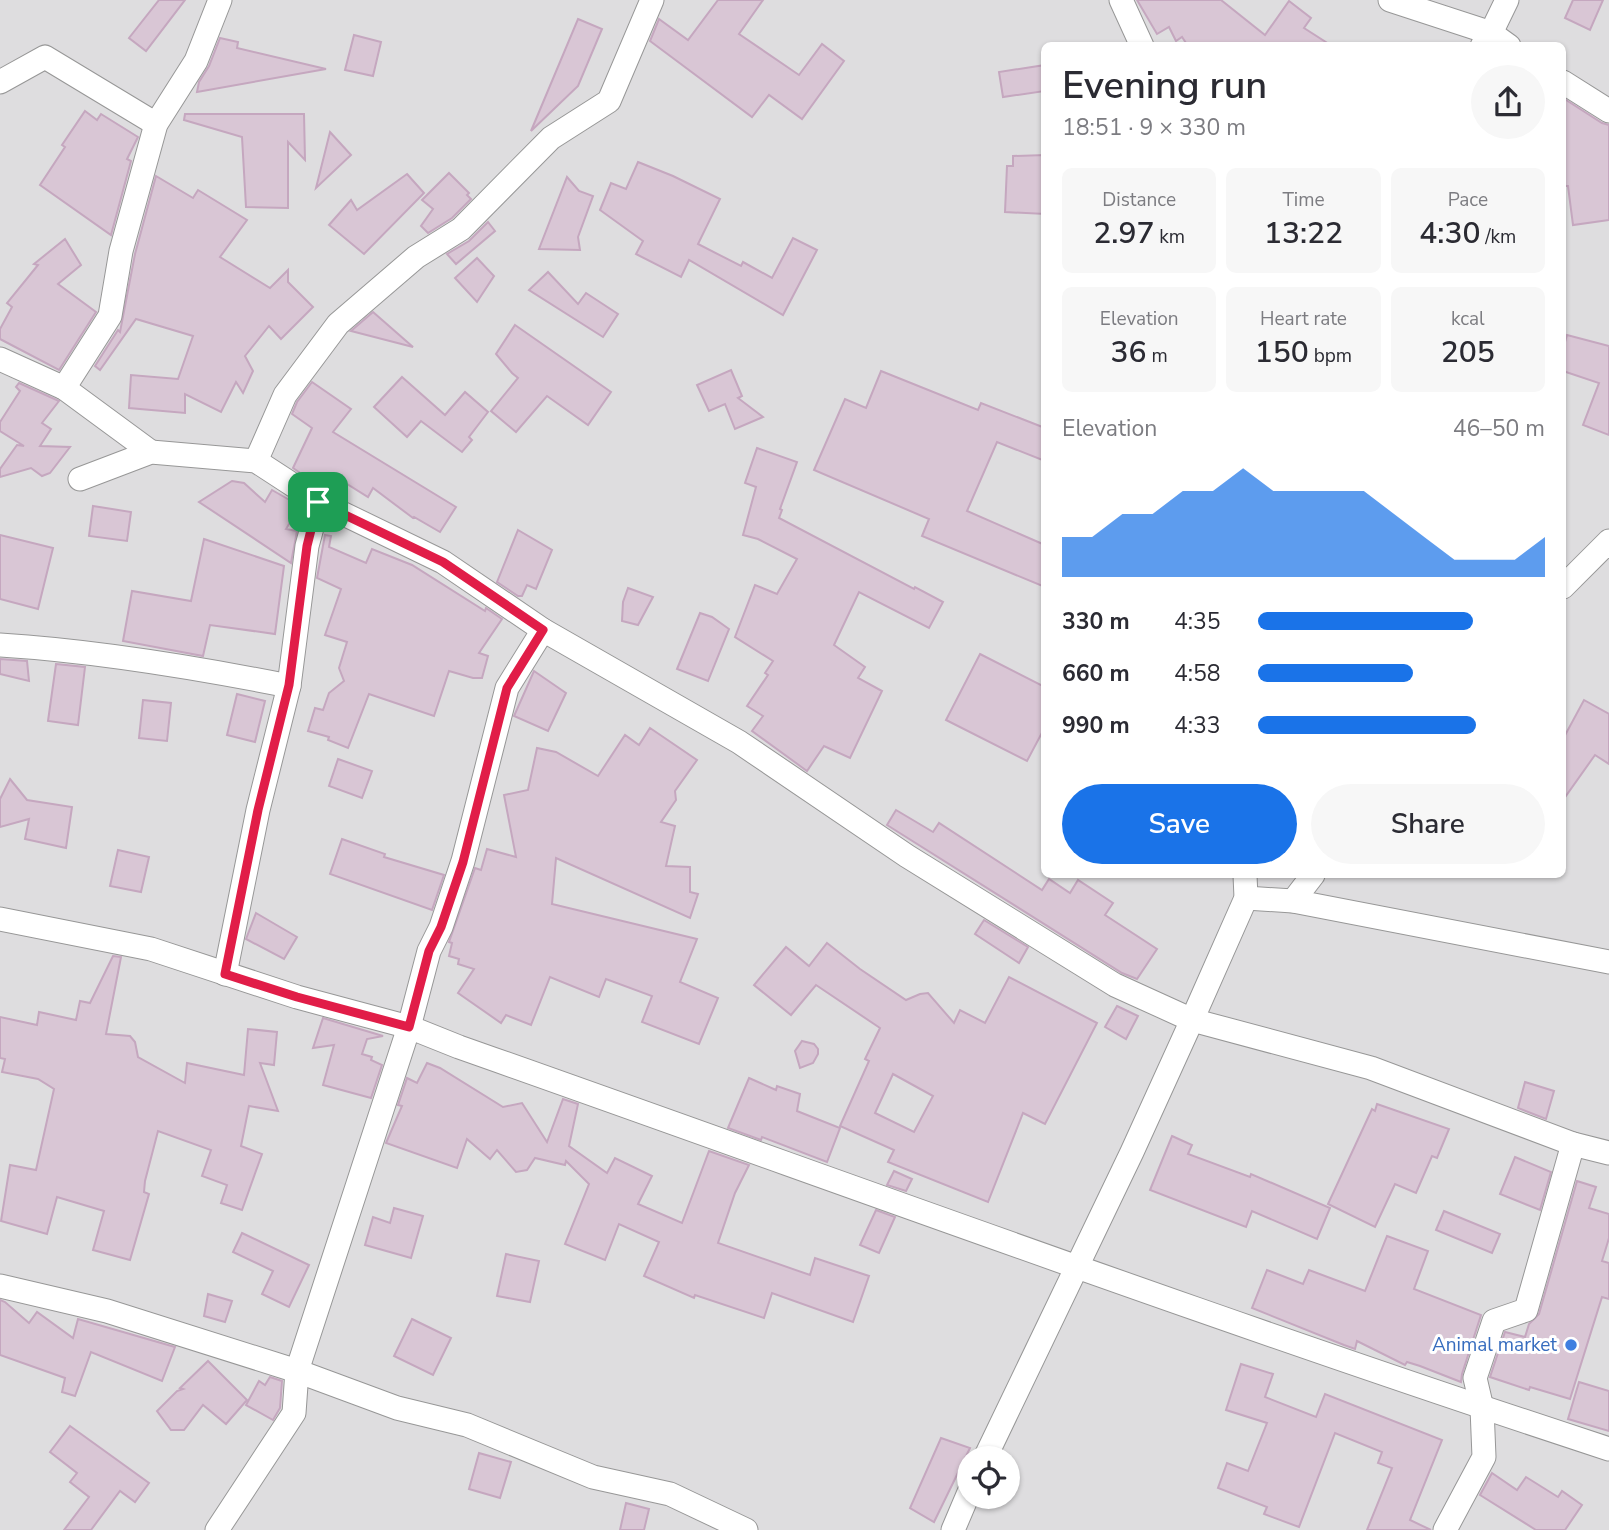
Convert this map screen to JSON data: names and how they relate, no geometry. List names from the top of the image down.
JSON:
{
  "places": ["Animal market"],
  "page": {
    "heading": ["Evening run", "18:51 · 9 × 330 m"],
    "stats": [
      ["Distance", "2.97 km"],
      ["Time", "13:22"],
      ["Pace", "4:30 /km"],
      ["Elevation", "36 m"],
      ["Heart rate", "150 bpm"],
      ["kcal", "205"]
    ],
    "chart": ["Elevation", "46–50 m"],
    "list": [
      {
        "name": "330 m",
        "note": "4:35"
      },
      {
        "name": "660 m",
        "note": "4:58"
      },
      {
        "name": "990 m",
        "note": "4:33"
      }
    ],
    "buttons": ["Save", "Share"]
  }
}
